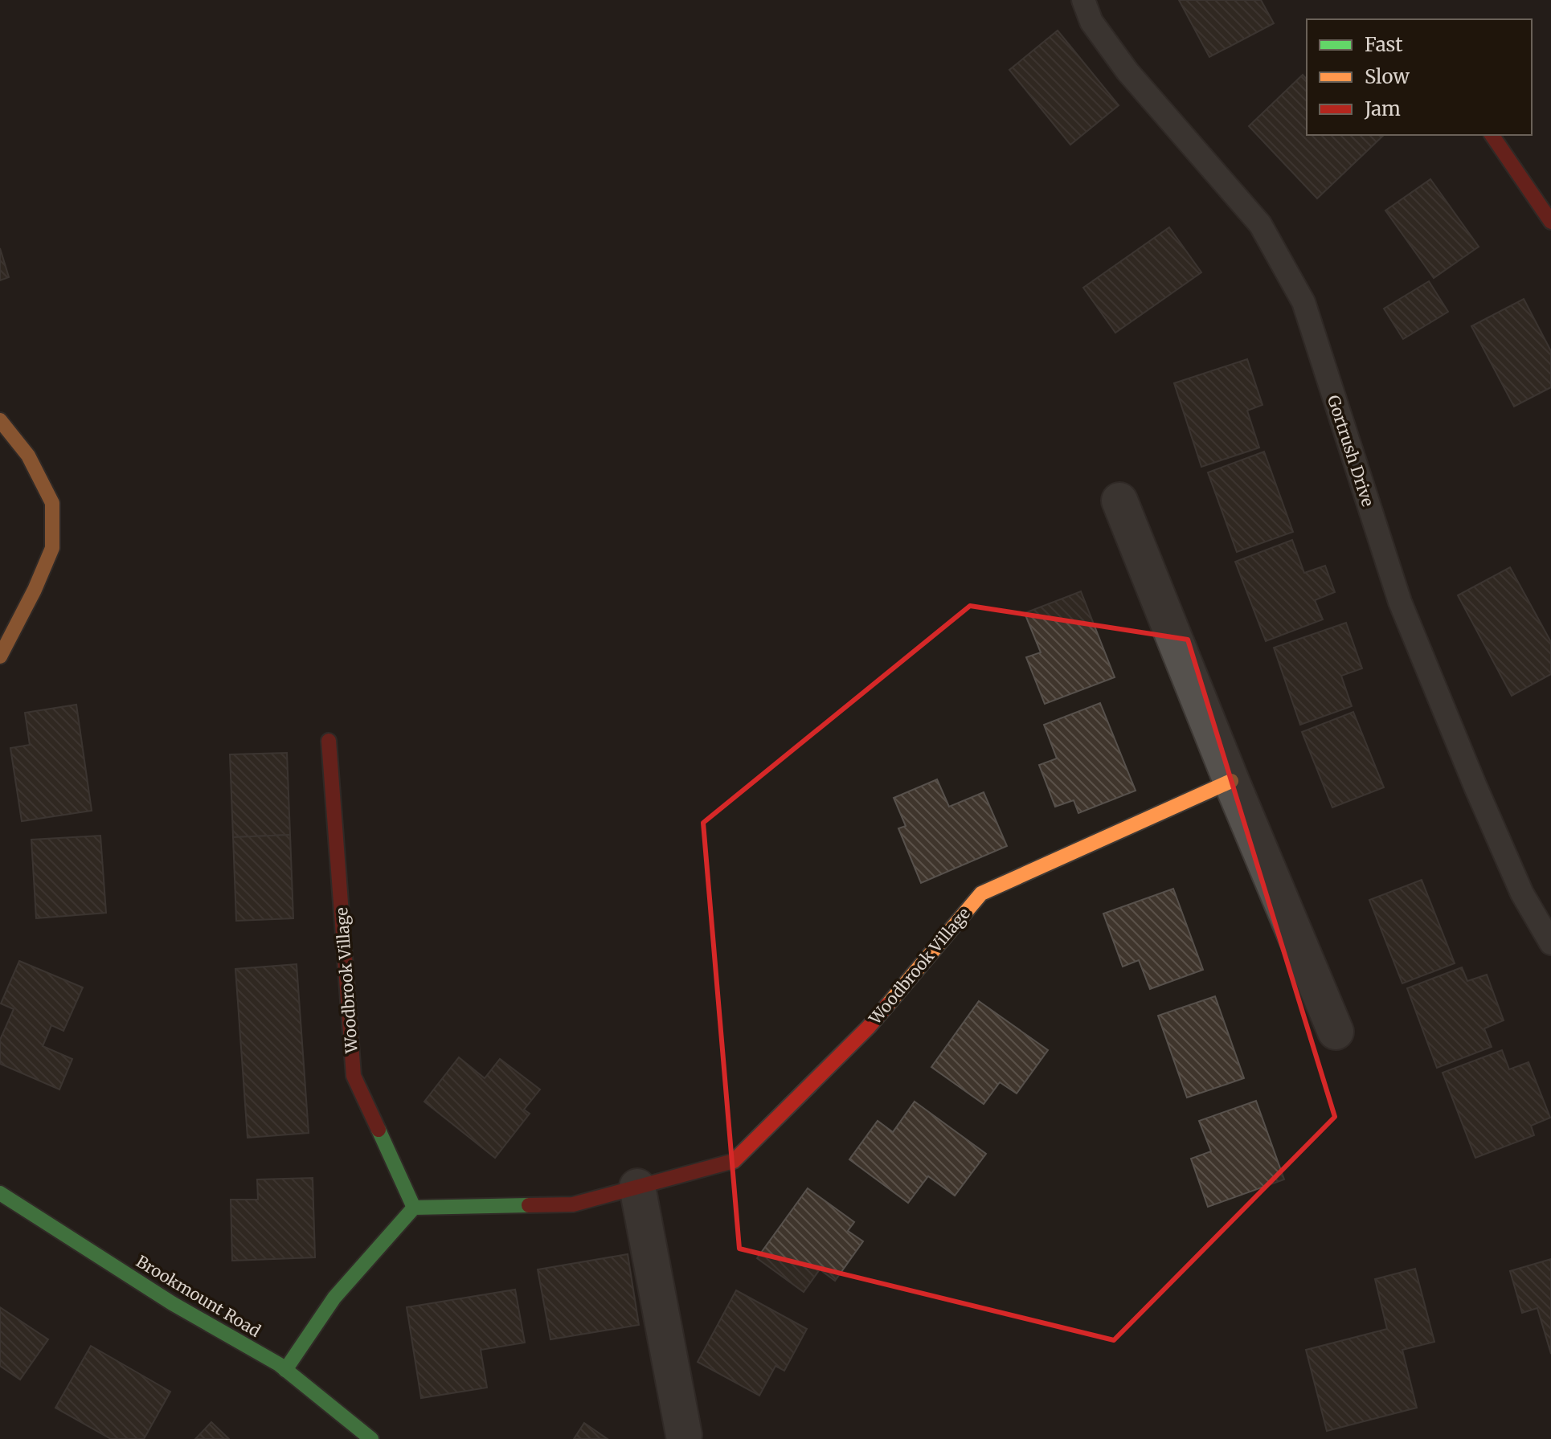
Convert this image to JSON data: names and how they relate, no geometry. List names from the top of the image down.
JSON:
{
  "streets": {
    "street": ["Woodbrook Village", "Brookmount Road"],
    "lane": ["Gortrush Drive"]
  },
  "legend": ["Fast", "Slow", "Jam"]
}
